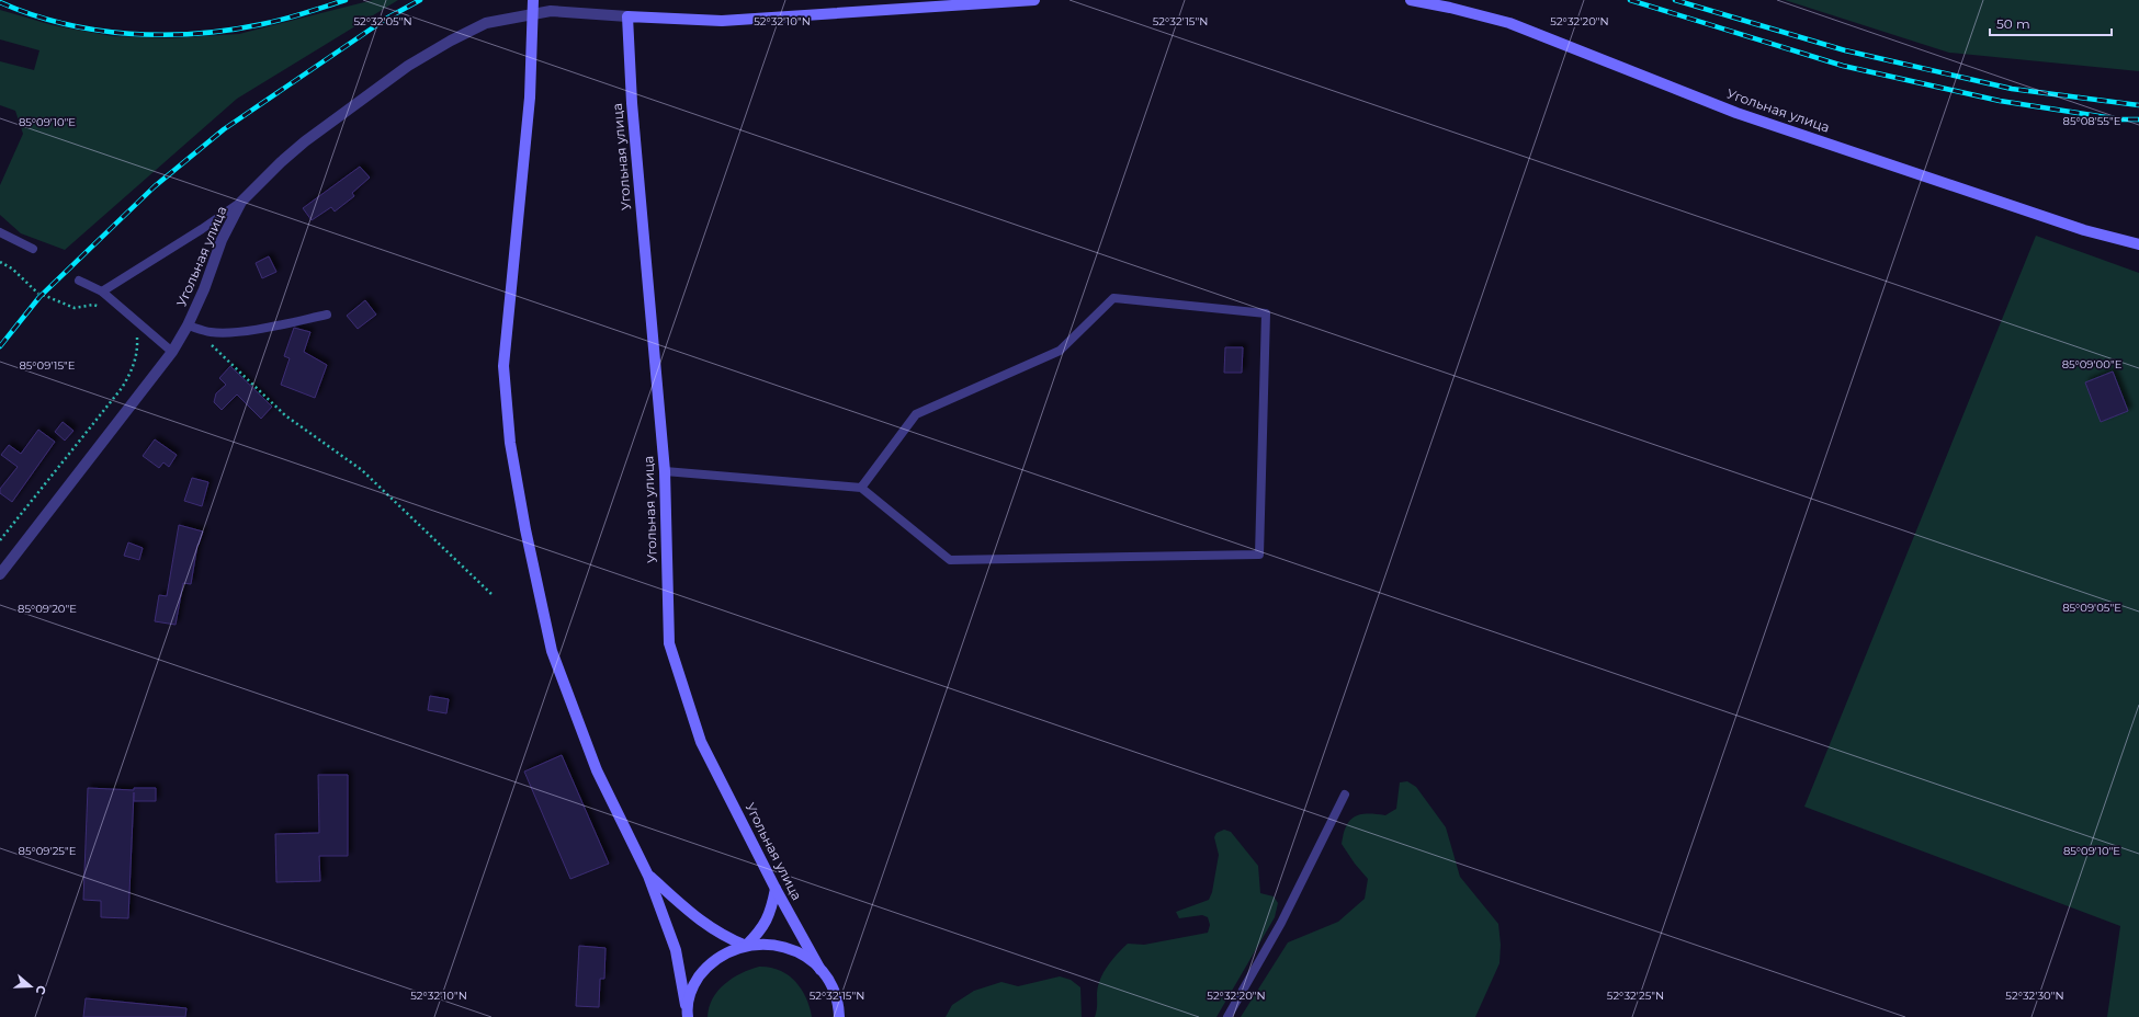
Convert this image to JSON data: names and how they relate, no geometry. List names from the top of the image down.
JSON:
{
  "streets": {
    "main road": ["Угольная улица"]
  },
  "scale_bar": "50 m",
  "north": "right",
  "coordinates": [
    "52°32'05\"N",
    "52°32'10\"N",
    "52°32'15\"N",
    "52°32'20\"N",
    "85°08'55\"E",
    "85°09'10\"E",
    "85°09'00\"E",
    "85°09'15\"E",
    "85°09'05\"E",
    "85°09'20\"E",
    "85°09'25\"E",
    "52°32'25\"N",
    "52°32'30\"N"
  ]
}
